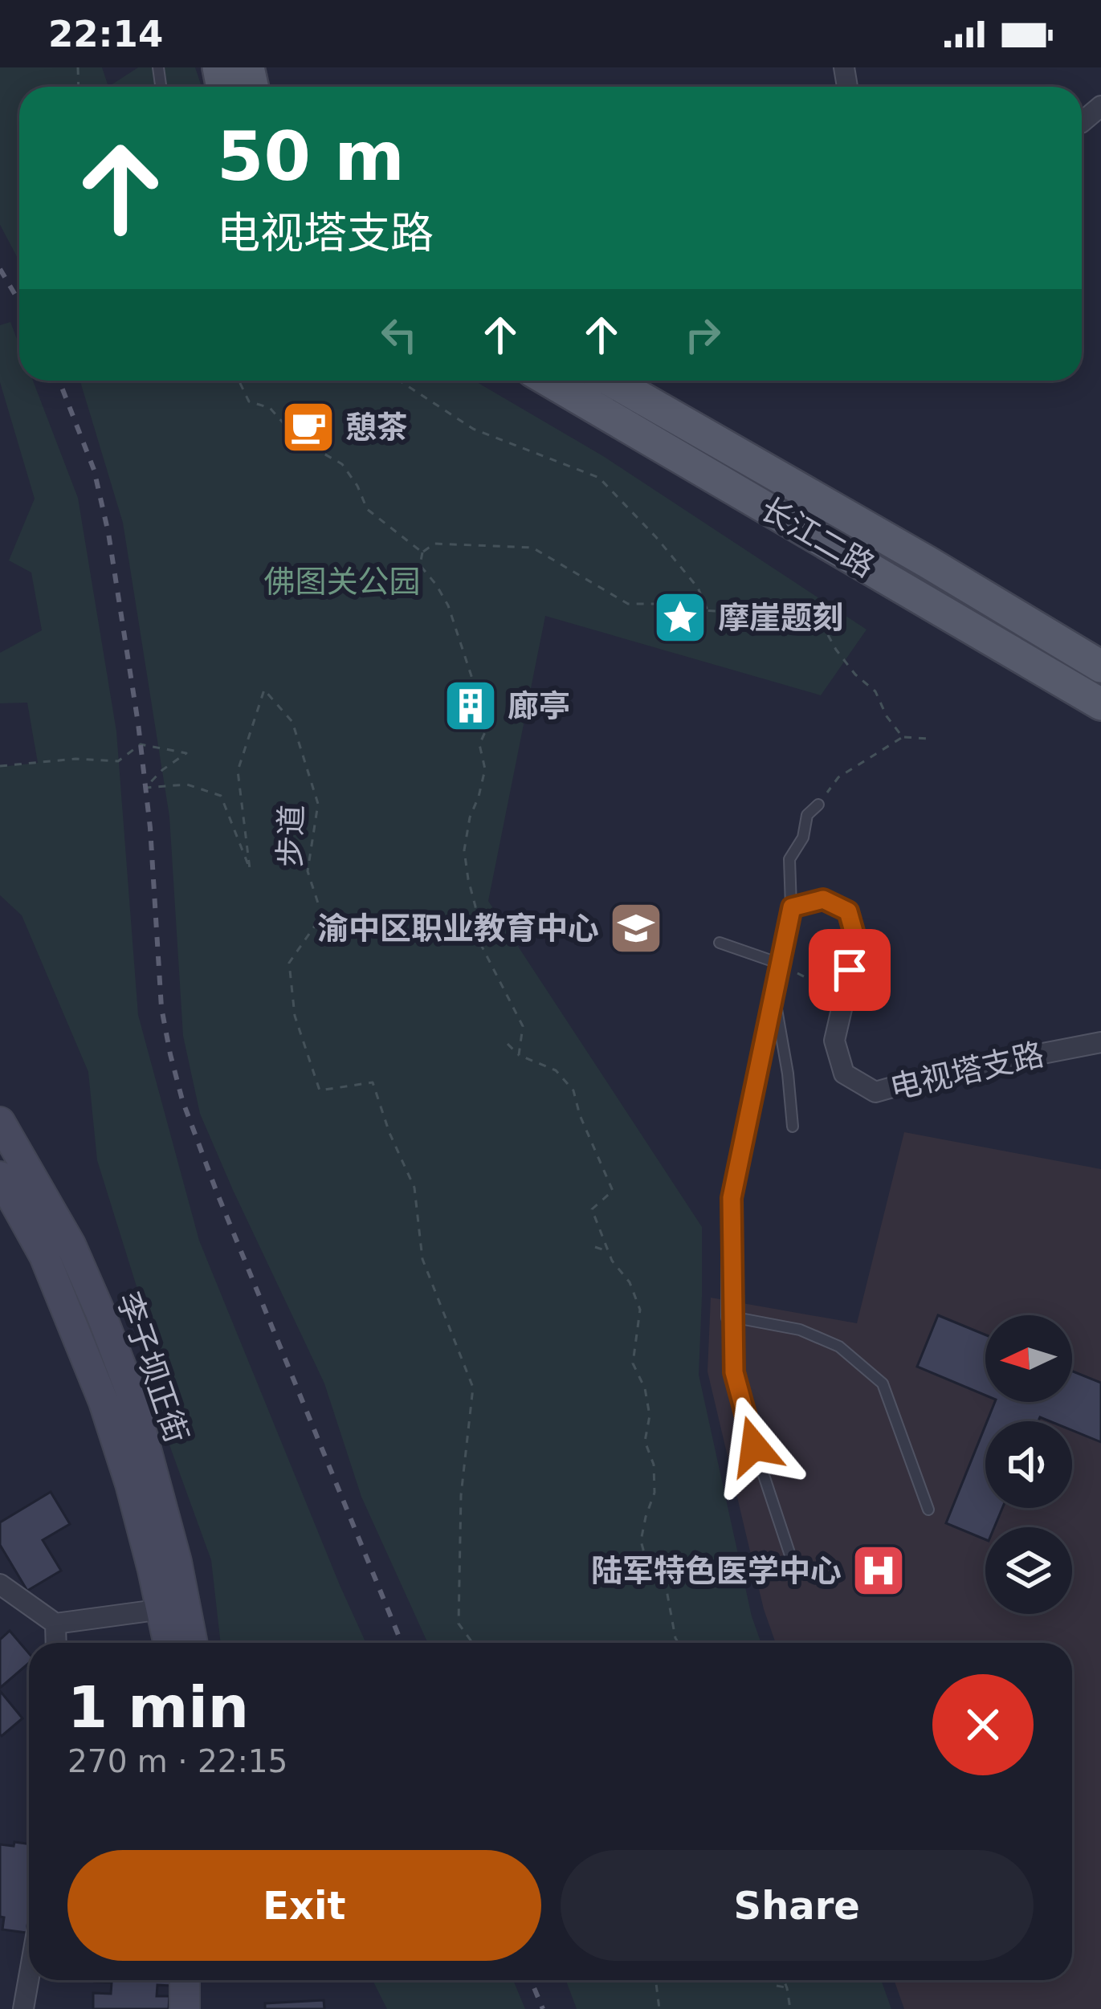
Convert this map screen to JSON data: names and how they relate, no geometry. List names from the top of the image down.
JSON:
{
  "streets": {
    "main road": ["长江二路", "李子坝正街"],
    "street": ["电视塔支路"],
    "path": ["步道"]
  },
  "parks": ["佛图关公园"],
  "places": {
    "cafe": ["憩茶"],
    "place": ["摩崖题刻"],
    "building": ["廊亭"],
    "school or university": ["渝中区职业教育中心"],
    "hospital": ["陆军特色医学中心"]
  },
  "north": "left",
  "page": {
    "status": "22:14",
    "turn": ["50 m", "电视塔支路"],
    "heading": ["1 min", "270 m · 22:15"],
    "buttons": ["Exit", "Share"]
  }
}
